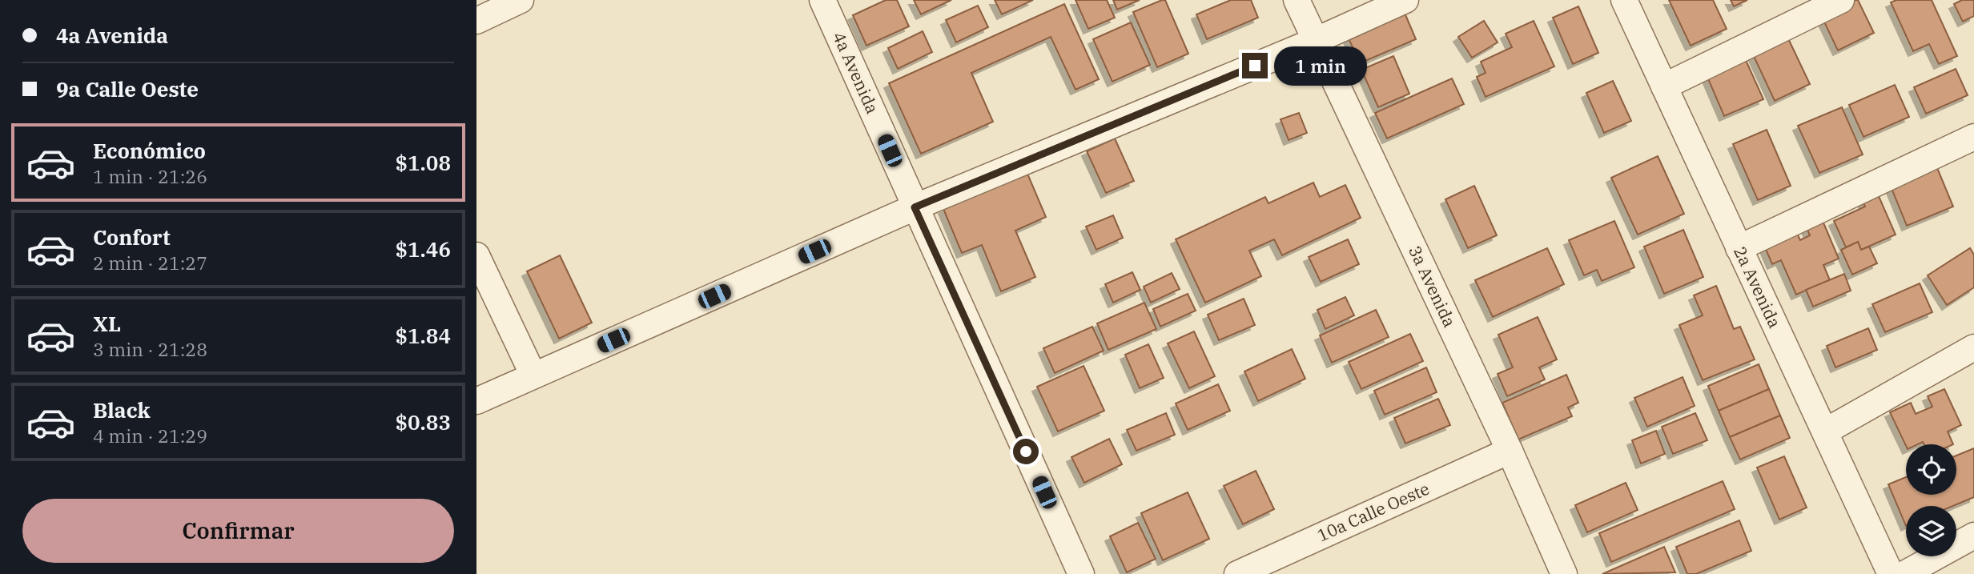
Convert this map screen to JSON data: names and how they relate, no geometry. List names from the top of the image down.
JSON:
{
  "streets": {
    "street": [
      "4a Avenida",
      "3a Avenida",
      "2a Avenida",
      "10a Calle Oeste"
    ]
  },
  "crossings": [
    ["3a Avenida", "10a Calle Oeste"]
  ],
  "page": {
    "banner": ["4a Avenida", "9a Calle Oeste"],
    "bubble": "1 min",
    "list": [
      {
        "name": "Económico",
        "note": "1 min · 21:26",
        "value": "$1.08"
      },
      {
        "name": "Confort",
        "note": "2 min · 21:27",
        "value": "$1.46"
      },
      {
        "name": "XL",
        "note": "3 min · 21:28",
        "value": "$1.84"
      },
      {
        "name": "Black",
        "note": "4 min · 21:29",
        "value": "$0.83"
      }
    ],
    "buttons": "Confirmar"
  }
}
